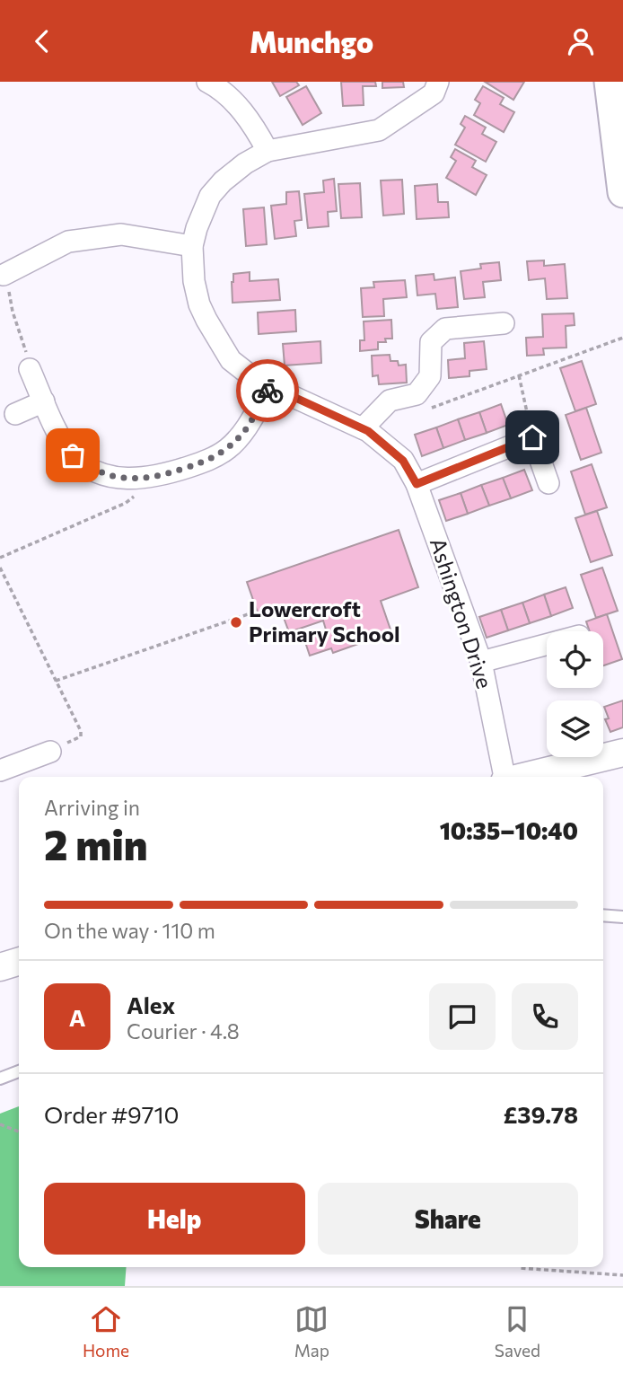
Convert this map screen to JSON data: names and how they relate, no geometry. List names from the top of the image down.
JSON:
{
  "streets": {
    "street": ["Ashington Drive"]
  },
  "places": ["Lowercroft Primary School"],
  "page": {
    "header": "Munchgo",
    "heading": ["2 min", "Arriving in", "10:35–10:40"],
    "panel": [
      "Alex",
      "Courier · 4.8",
      "Order #9710",
      "£39.78"
    ],
    "bar": "On the way · 110 m",
    "round": "A",
    "buttons": ["Help", "Share"],
    "tabs": ["Home", "Map", "Saved"]
  }
}
